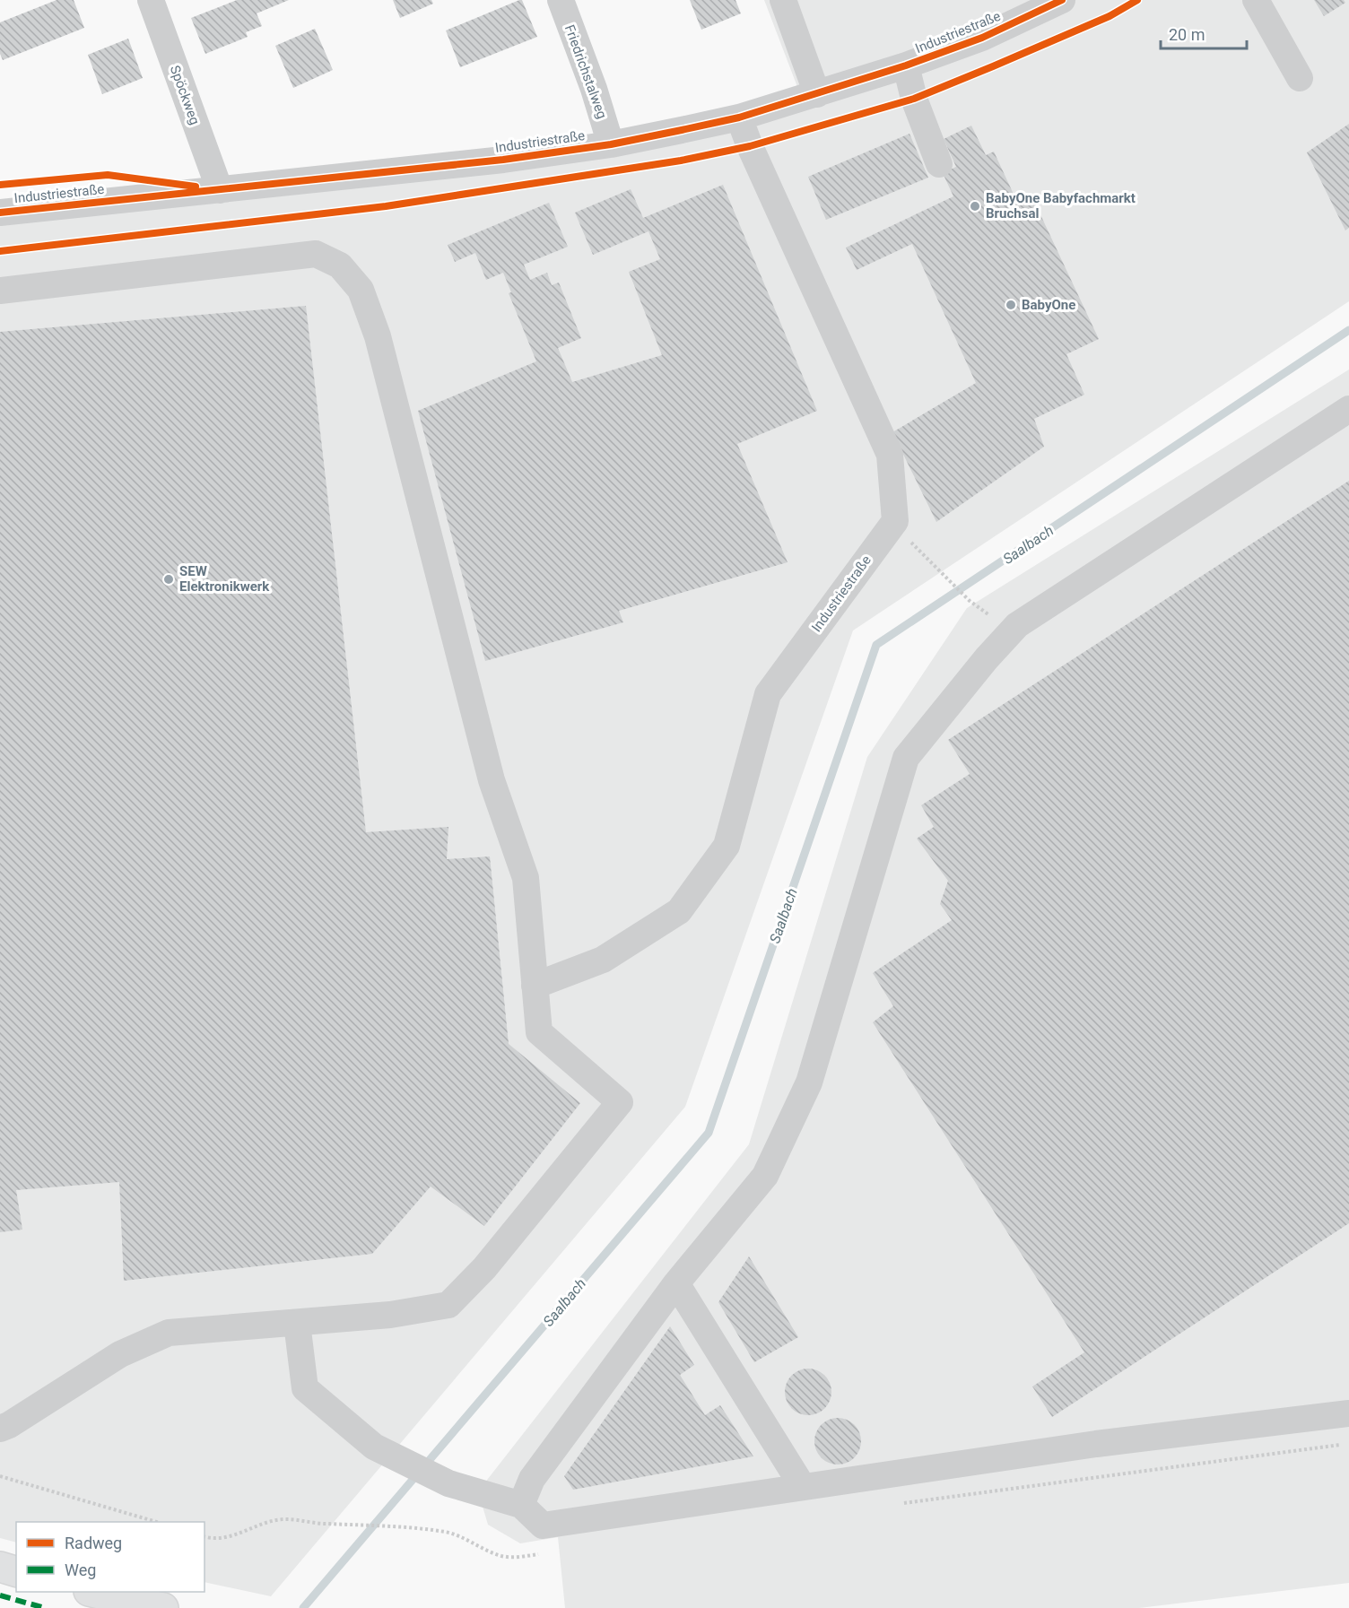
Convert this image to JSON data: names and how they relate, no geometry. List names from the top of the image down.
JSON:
{
  "streets": {
    "street": ["Industriestraße", "Friedrichstalweg", "Spöckweg"]
  },
  "crossings": [
    ["Industriestraße", "Friedrichstalweg"],
    ["Industriestraße", "Spöckweg"]
  ],
  "water": ["Saalbach"],
  "places": ["BabyOne Babyfachmarkt Bruchsal", "BabyOne", "SEW Elektronikwerk"],
  "legend": ["Radweg", "Weg"],
  "scale_bar": "20 m"
}
